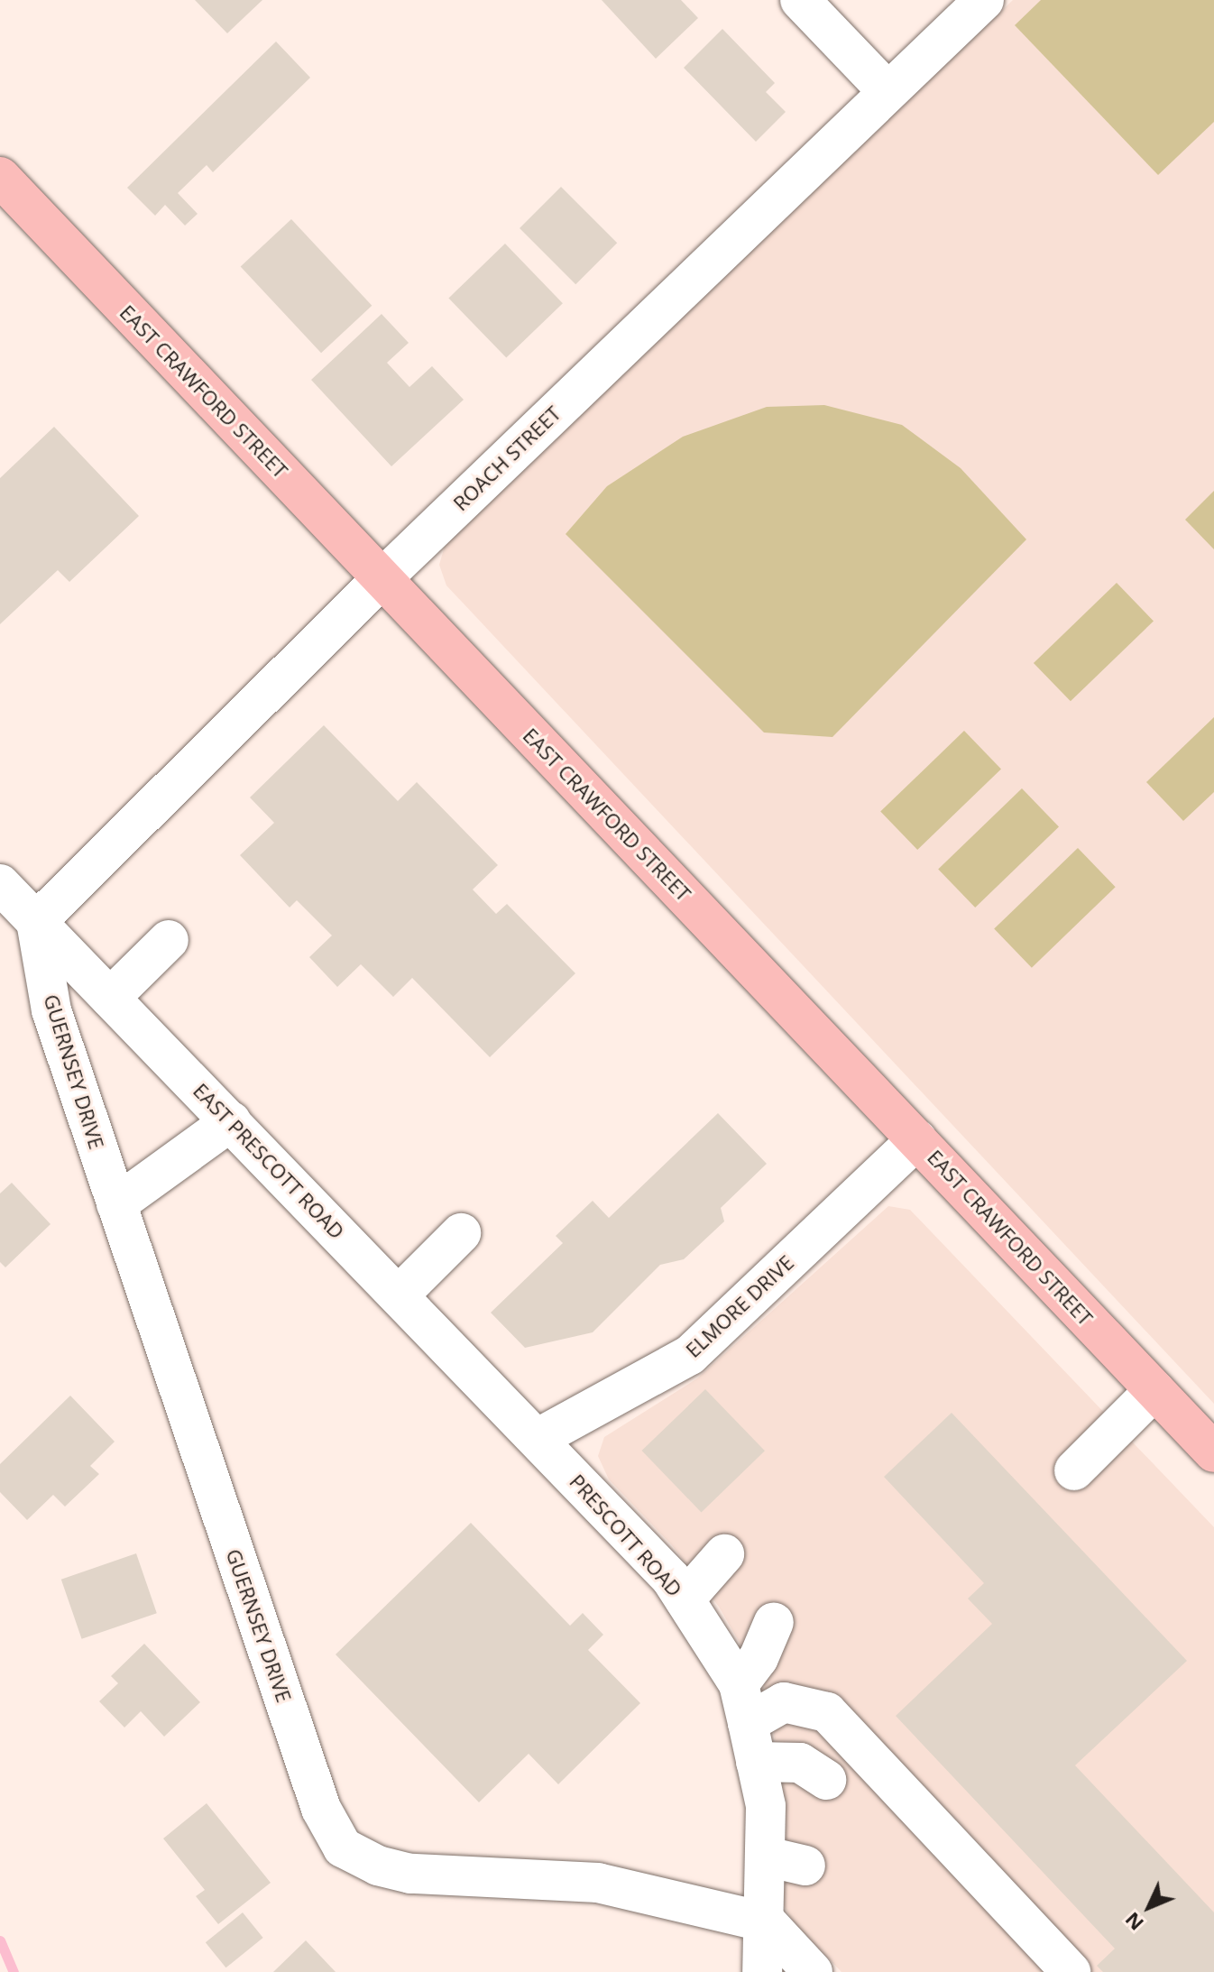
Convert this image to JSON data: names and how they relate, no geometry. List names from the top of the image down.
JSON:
{
  "streets": {
    "main road": ["EAST CRAWFORD STREET"],
    "street": [
      "ROACH STREET",
      "GUERNSEY DRIVE",
      "EAST PRESCOTT ROAD",
      "ELMORE DRIVE",
      "PRESCOTT ROAD"
    ]
  },
  "crossings": [
    ["EAST CRAWFORD STREET", "ROACH STREET"],
    ["EAST CRAWFORD STREET", "ELMORE DRIVE"],
    ["ROACH STREET", "GUERNSEY DRIVE"],
    ["ROACH STREET", "EAST PRESCOTT ROAD"],
    ["GUERNSEY DRIVE", "EAST PRESCOTT ROAD"],
    ["GUERNSEY DRIVE", "PRESCOTT ROAD"],
    ["EAST PRESCOTT ROAD", "ELMORE DRIVE"],
    ["EAST PRESCOTT ROAD", "PRESCOTT ROAD"],
    ["ELMORE DRIVE", "PRESCOTT ROAD"]
  ],
  "north": "bottom left"
}
